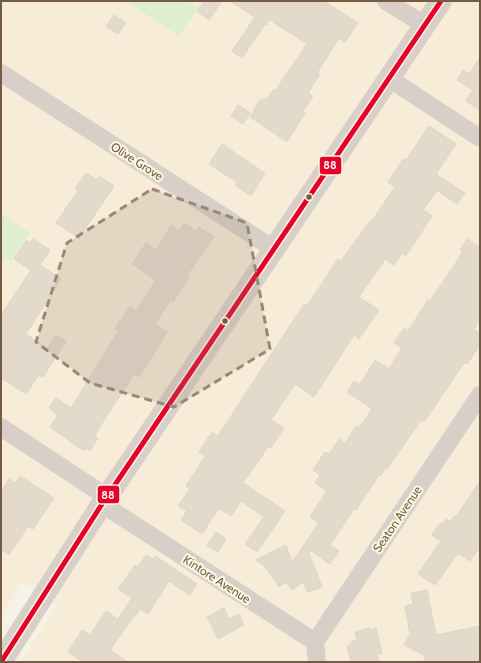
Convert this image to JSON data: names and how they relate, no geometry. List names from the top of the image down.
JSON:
{
  "streets": {
    "street": ["Olive Grove", "Seaton Avenue", "Kintore Avenue"]
  },
  "crossings": [
    ["Seaton Avenue", "Kintore Avenue"]
  ],
  "lines": ["transit line 88"]
}
